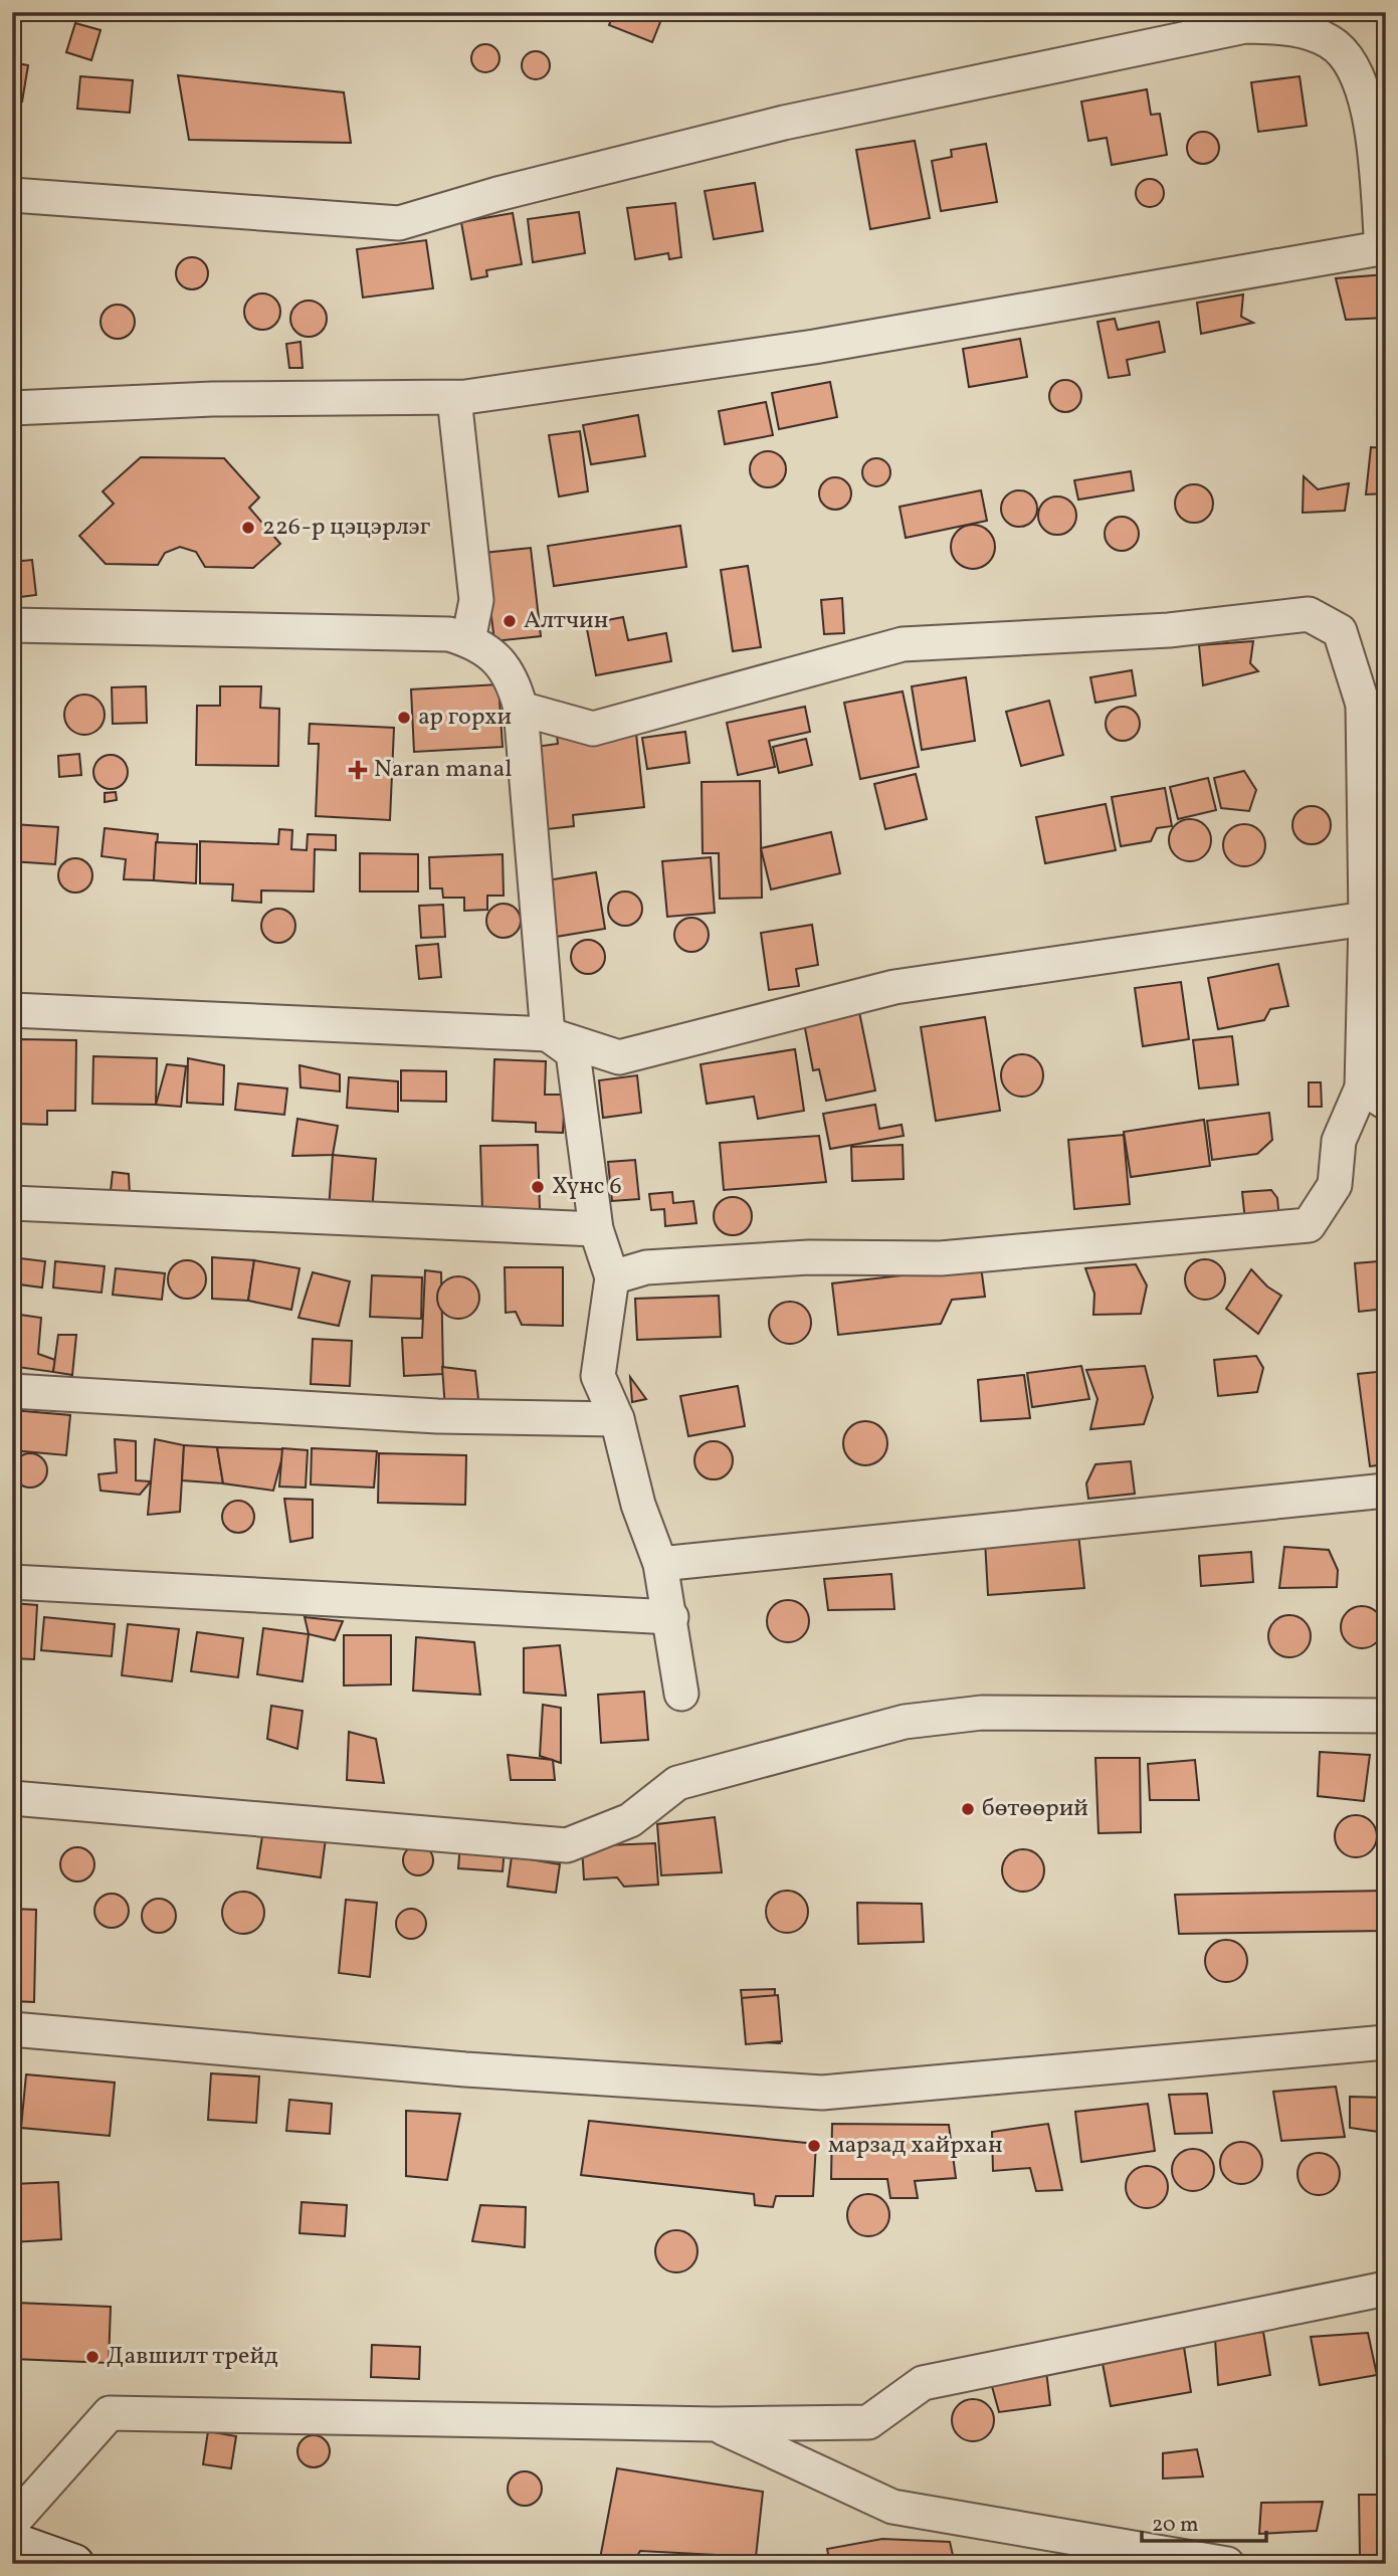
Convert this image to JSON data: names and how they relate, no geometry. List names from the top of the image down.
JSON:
{
  "places": {
    "other": [
      "226-р цэцэрлэг",
      "Алтчин",
      "ар горхи",
      "Хүнс 6",
      "бөтөөрий",
      "марзад хайрхан",
      "Давшилт трейд"
    ],
    "health": ["Naran manal"]
  },
  "scale_bar": "20 m"
}
